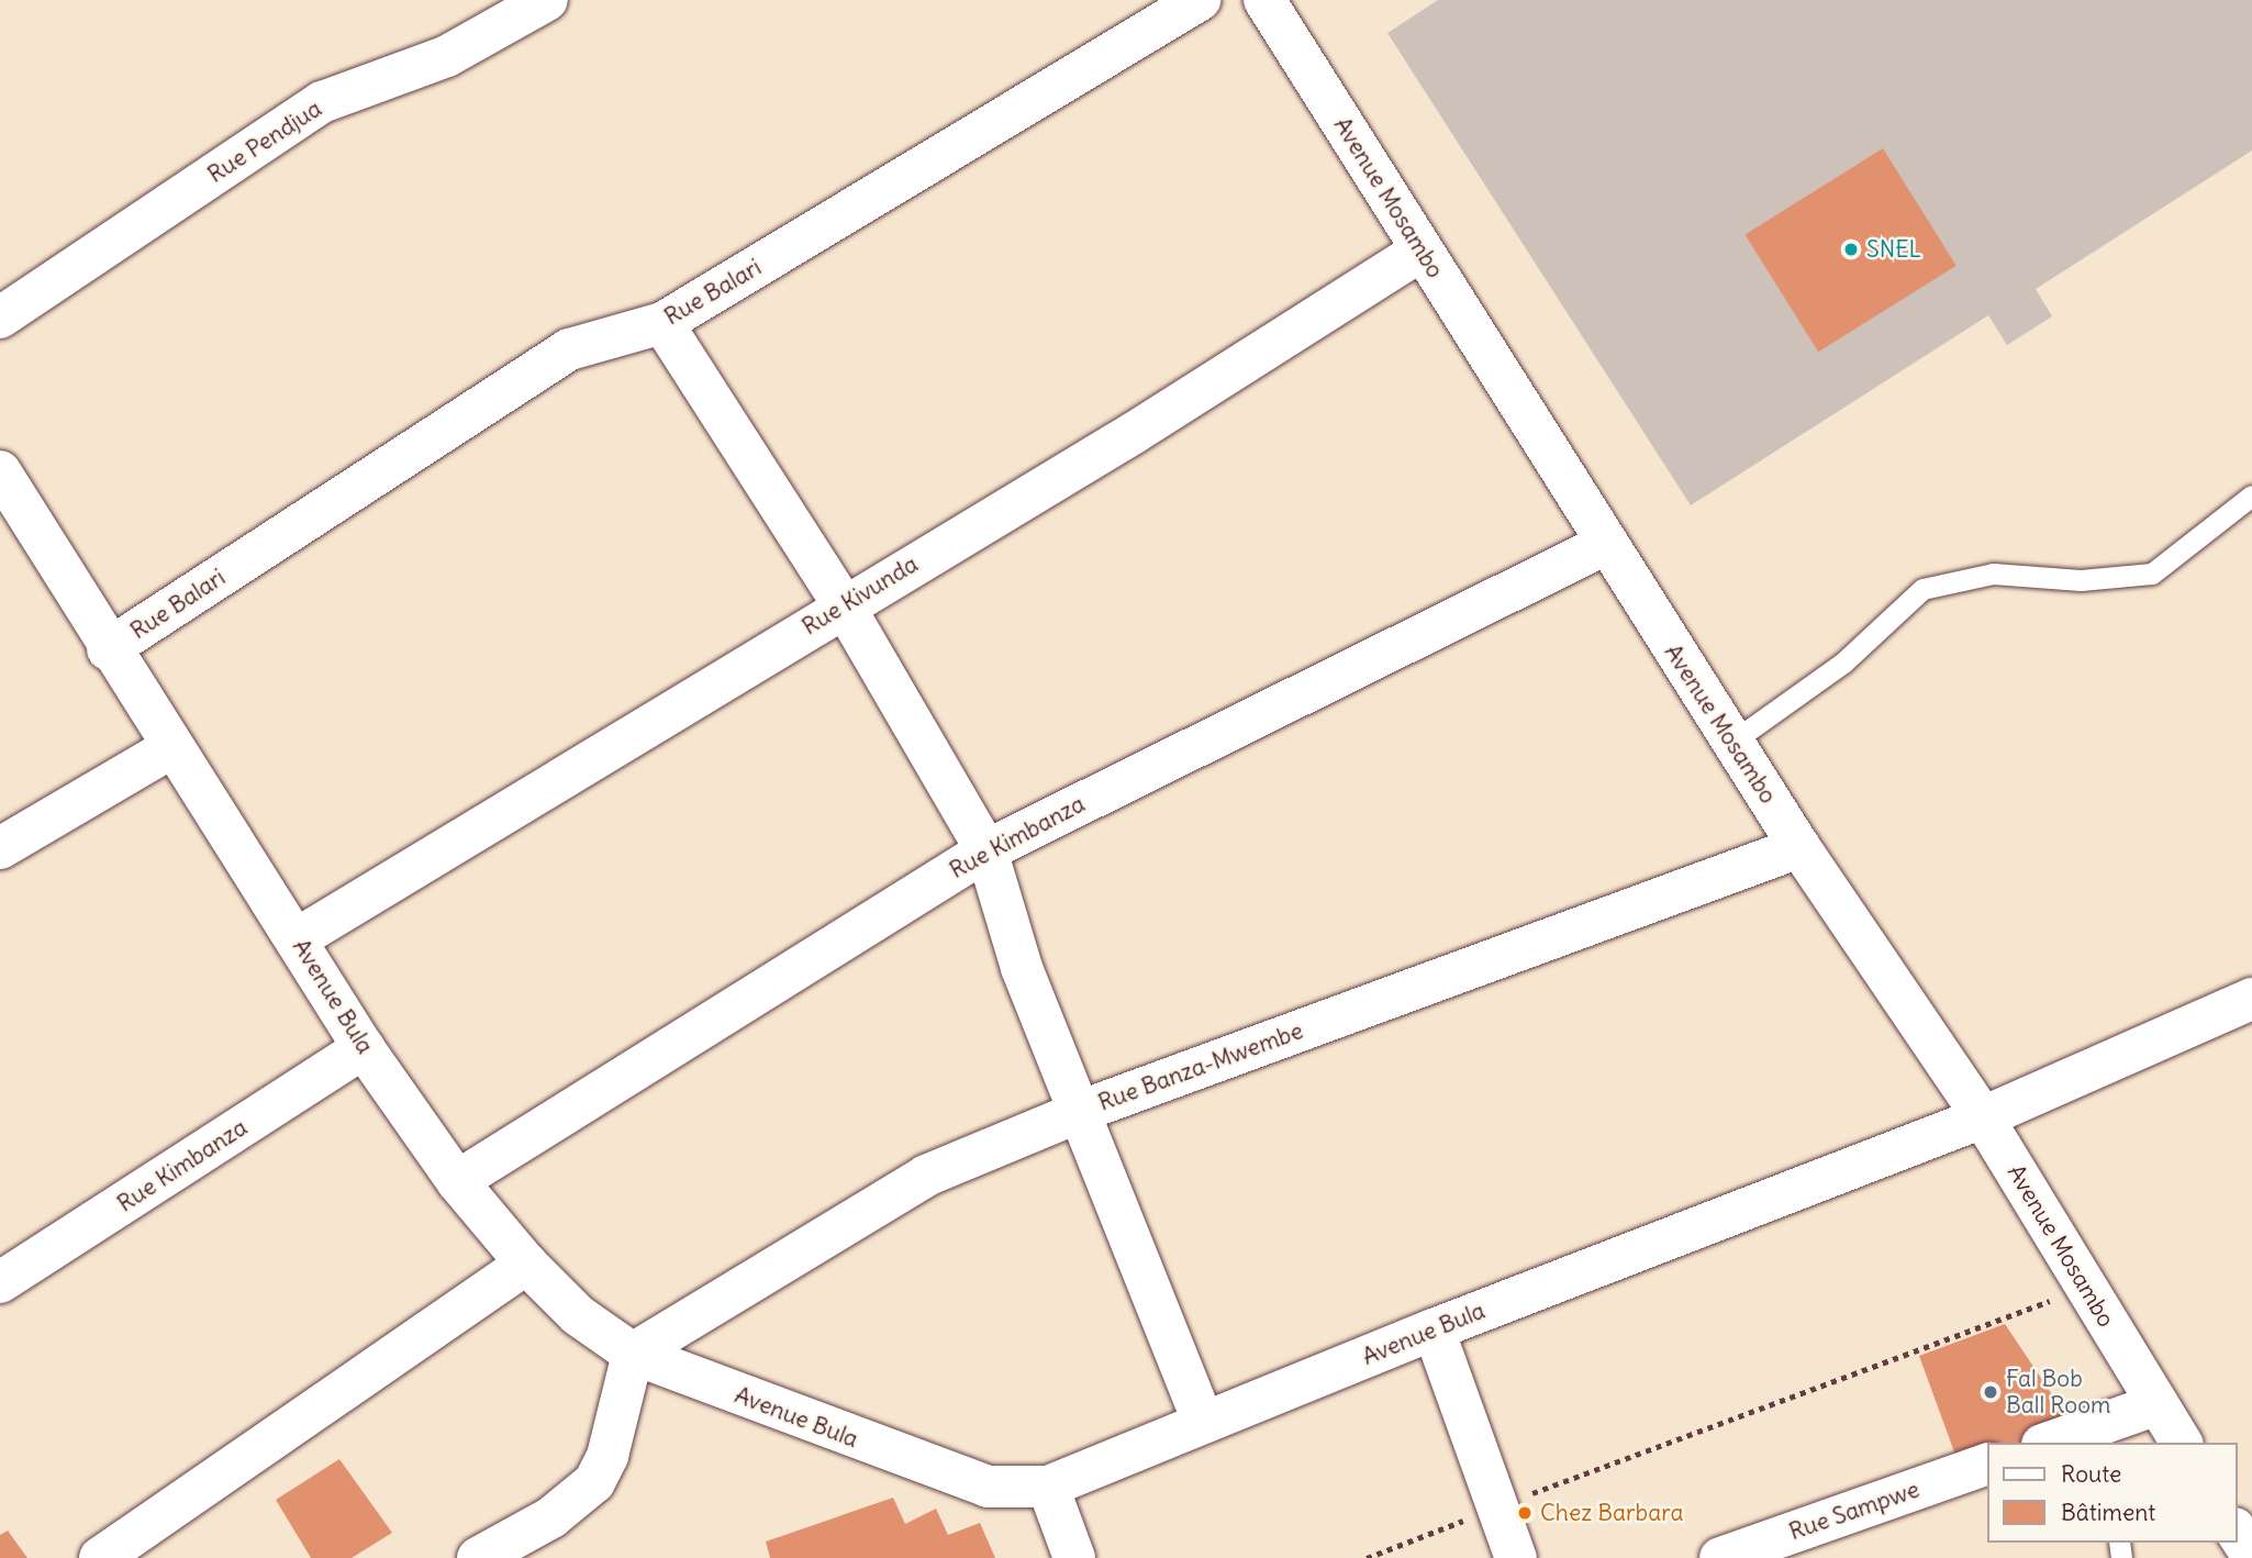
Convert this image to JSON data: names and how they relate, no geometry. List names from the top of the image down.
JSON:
{
  "streets": {
    "street": [
      "Rue Pendjua",
      "Avenue Mosambo",
      "Rue Balari",
      "Rue Kivunda",
      "Rue Kimbanza",
      "Avenue Bula",
      "Rue Banza-Mwembe",
      "Rue Sampwe"
    ]
  },
  "crossings": [
    ["Avenue Mosambo", "Rue Kivunda"],
    ["Avenue Mosambo", "Rue Kimbanza"],
    ["Avenue Mosambo", "Avenue Bula"],
    ["Avenue Mosambo", "Rue Banza-Mwembe"],
    ["Rue Balari", "Avenue Bula"],
    ["Rue Kivunda", "Avenue Bula"],
    ["Rue Kimbanza", "Avenue Bula"],
    ["Avenue Bula", "Rue Banza-Mwembe"]
  ],
  "places": ["SNEL", "Fal Bob Ball Room", "Chez Barbara"],
  "legend": ["Route", "Bâtiment"]
}
